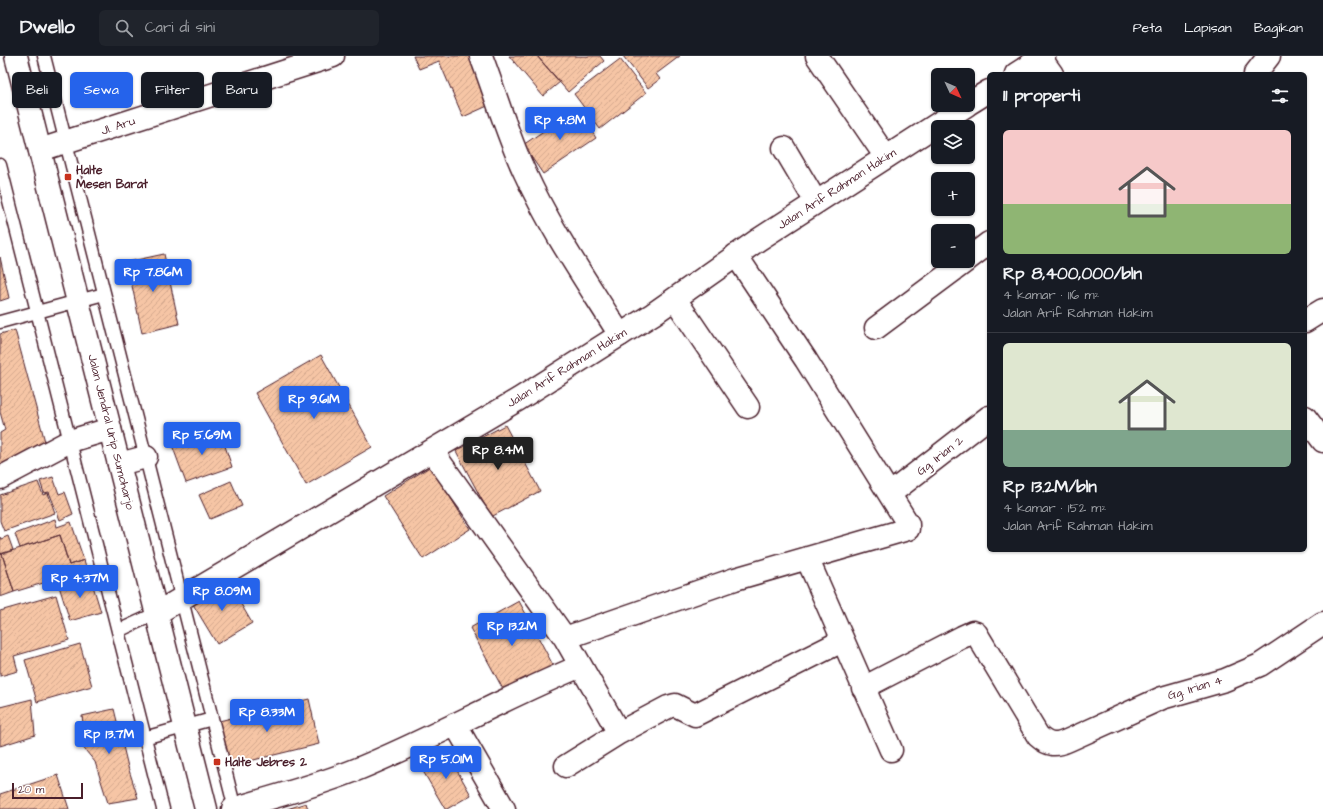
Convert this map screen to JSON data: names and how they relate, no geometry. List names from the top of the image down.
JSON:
{
  "streets": {
    "street": [
      "Jl. Aru",
      "Jalan Arif Rahman Hakim",
      "Jalan Jendral Urip Sumoharjo",
      "Gg. Irian 2",
      "Gg. Irian 4"
    ]
  },
  "crossings": [
    ["Jl. Aru", "Jalan Jendral Urip Sumoharjo"],
    ["Jalan Arif Rahman Hakim", "Jalan Jendral Urip Sumoharjo"]
  ],
  "places": {
    "transit": ["Halte Mesen Barat", "Halte Jebres 2"]
  },
  "scale_bar": "20 m",
  "north": "bottom right",
  "page": {
    "header": "Dwello",
    "search": "Cari di sini",
    "nav": ["Peta", "Lapisan", "Bagikan"],
    "map_buttons": ["+", "−"],
    "chip": [
      "Beli",
      "Sewa",
      "Filter",
      "Baru"
    ],
    "heading": "11 properti",
    "price": [
      "Rp 4.8M",
      "Rp 7.86M",
      "Rp 9.61M",
      "Rp 5.69M",
      "Rp 8.4M",
      "Rp 4.37M",
      "Rp 8.09M",
      "Rp 13.2M",
      "Rp 8.33M",
      "Rp 13.7M",
      "Rp 5.01M"
    ],
    "list": [
      {
        "name": "Rp 8,400,000/bln",
        "note": "4 kamar · 116 m² · Jalan Arif Rahman Hakim"
      },
      {
        "name": "Rp 13.2M/bln",
        "note": "4 kamar · 152 m² · Jalan Arif Rahman Hakim"
      }
    ],
    "scale": "20 m"
  }
}
